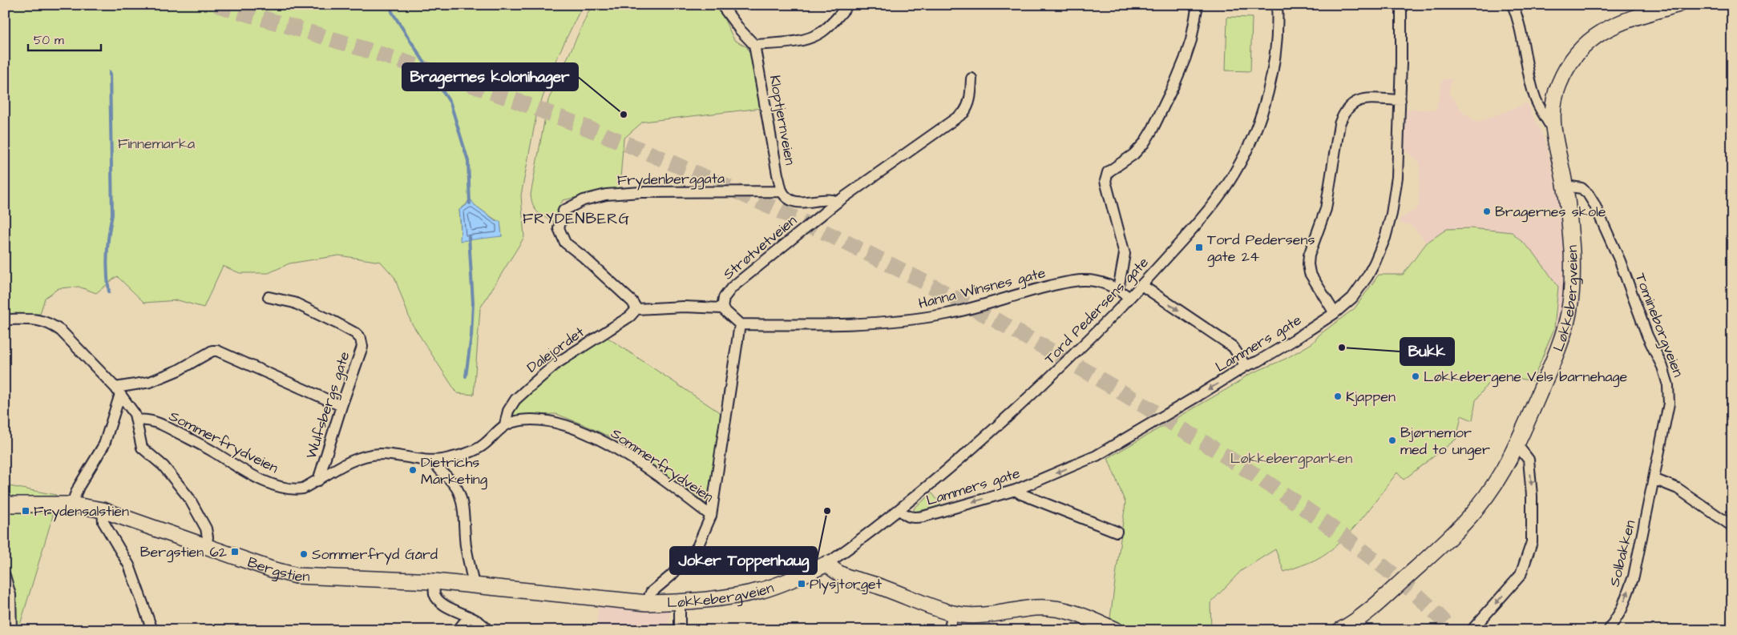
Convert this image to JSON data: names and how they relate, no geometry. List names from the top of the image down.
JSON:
{
  "streets": {
    "main road": ["Løkkebergveien", "Bergstien"],
    "street": [
      "Kloptjernveien",
      "Frydenberggata",
      "Strøtvetveien",
      "Hanna Winsnes gate",
      "Tord Pedersens gate",
      "Tomineborgveien",
      "Lammers gate",
      "Dalejordet",
      "Wulfsbergs gate",
      "Sommerfrydveien",
      "Solbakken"
    ]
  },
  "crossings": [
    ["Kloptjernveien", "Frydenberggata"],
    ["Frydenberggata", "Dalejordet"],
    ["Hanna Winsnes gate", "Tord Pedersens gate"],
    ["Løkkebergveien", "Tord Pedersens gate"],
    ["Løkkebergveien", "Tomineborgveien"],
    ["Løkkebergveien", "Bergstien"],
    ["Tord Pedersens gate", "Lammers gate"],
    ["Tomineborgveien", "Solbakken"],
    ["Dalejordet", "Sommerfrydveien"],
    ["Wulfsbergs gate", "Sommerfrydveien"]
  ],
  "one_way": ["Lammers gate", "Solbakken"],
  "districts": ["FRYDENBERG"],
  "parks": ["Finnemarka", "Løkkebergparken"],
  "places": {
    "other": [
      "Bragernes kolonihager",
      "Bragernes skole",
      "Bukk",
      "Løkkebergene Vels barnehage",
      "Kjappen",
      "Bjørnemor med to unger",
      "Dietrichs Marketing",
      "Joker Toppenhaug",
      "Sommerfryd Gård"
    ],
    "transit": [
      "Tord Pedersens gate 24",
      "Frydensalstien",
      "Bergstien 62",
      "Plysjtorget"
    ]
  },
  "scale_bar": "50 m"
}
